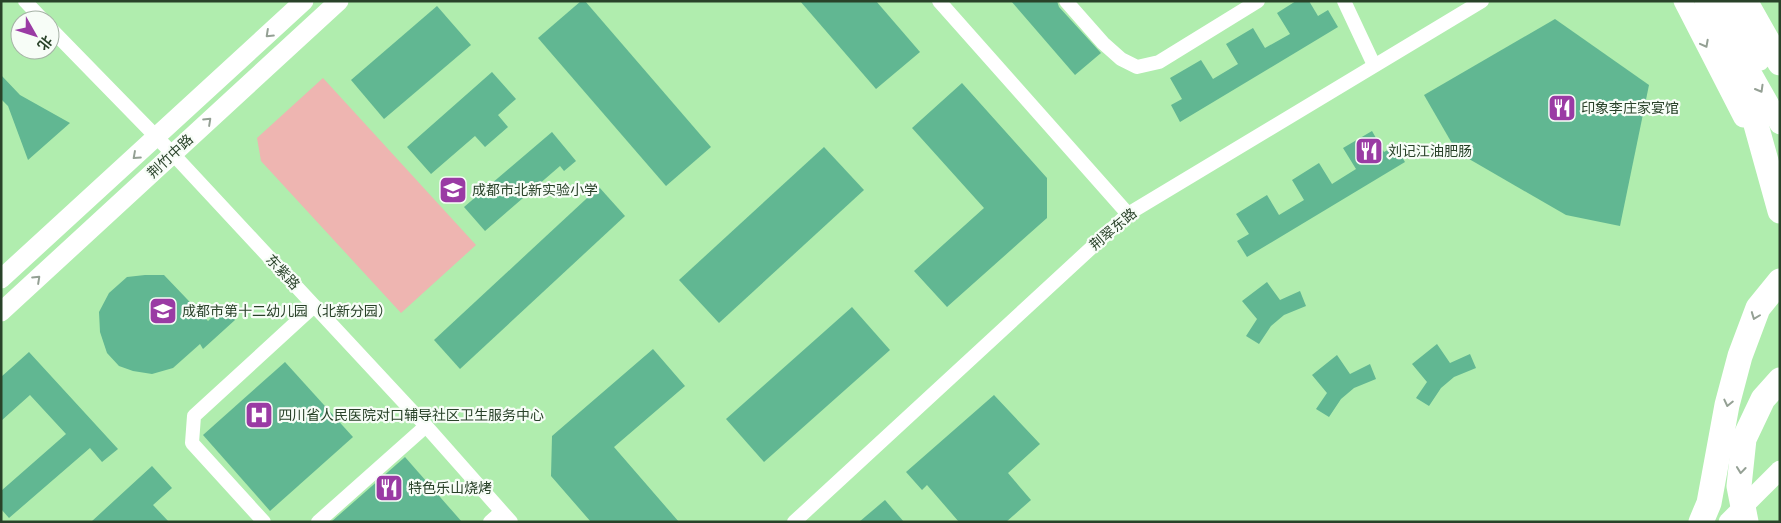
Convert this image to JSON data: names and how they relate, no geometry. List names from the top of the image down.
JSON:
{
  "streets": {
    "main road": ["荆竹中路"],
    "street": ["荆翠东路", "东紫路"]
  },
  "crossings": [
    ["荆竹中路", "东紫路"]
  ],
  "places": {
    "restaurant": ["印象李庄家宴馆", "刘记江油肥肠", "特色乐山烧烤"],
    "school or university": ["成都市北新实验小学", "成都市第十二幼儿园（北新分园）"],
    "hospital": ["四川省人民医院对口辅导社区卫生服务中心"]
  },
  "north": "bottom right"
}
